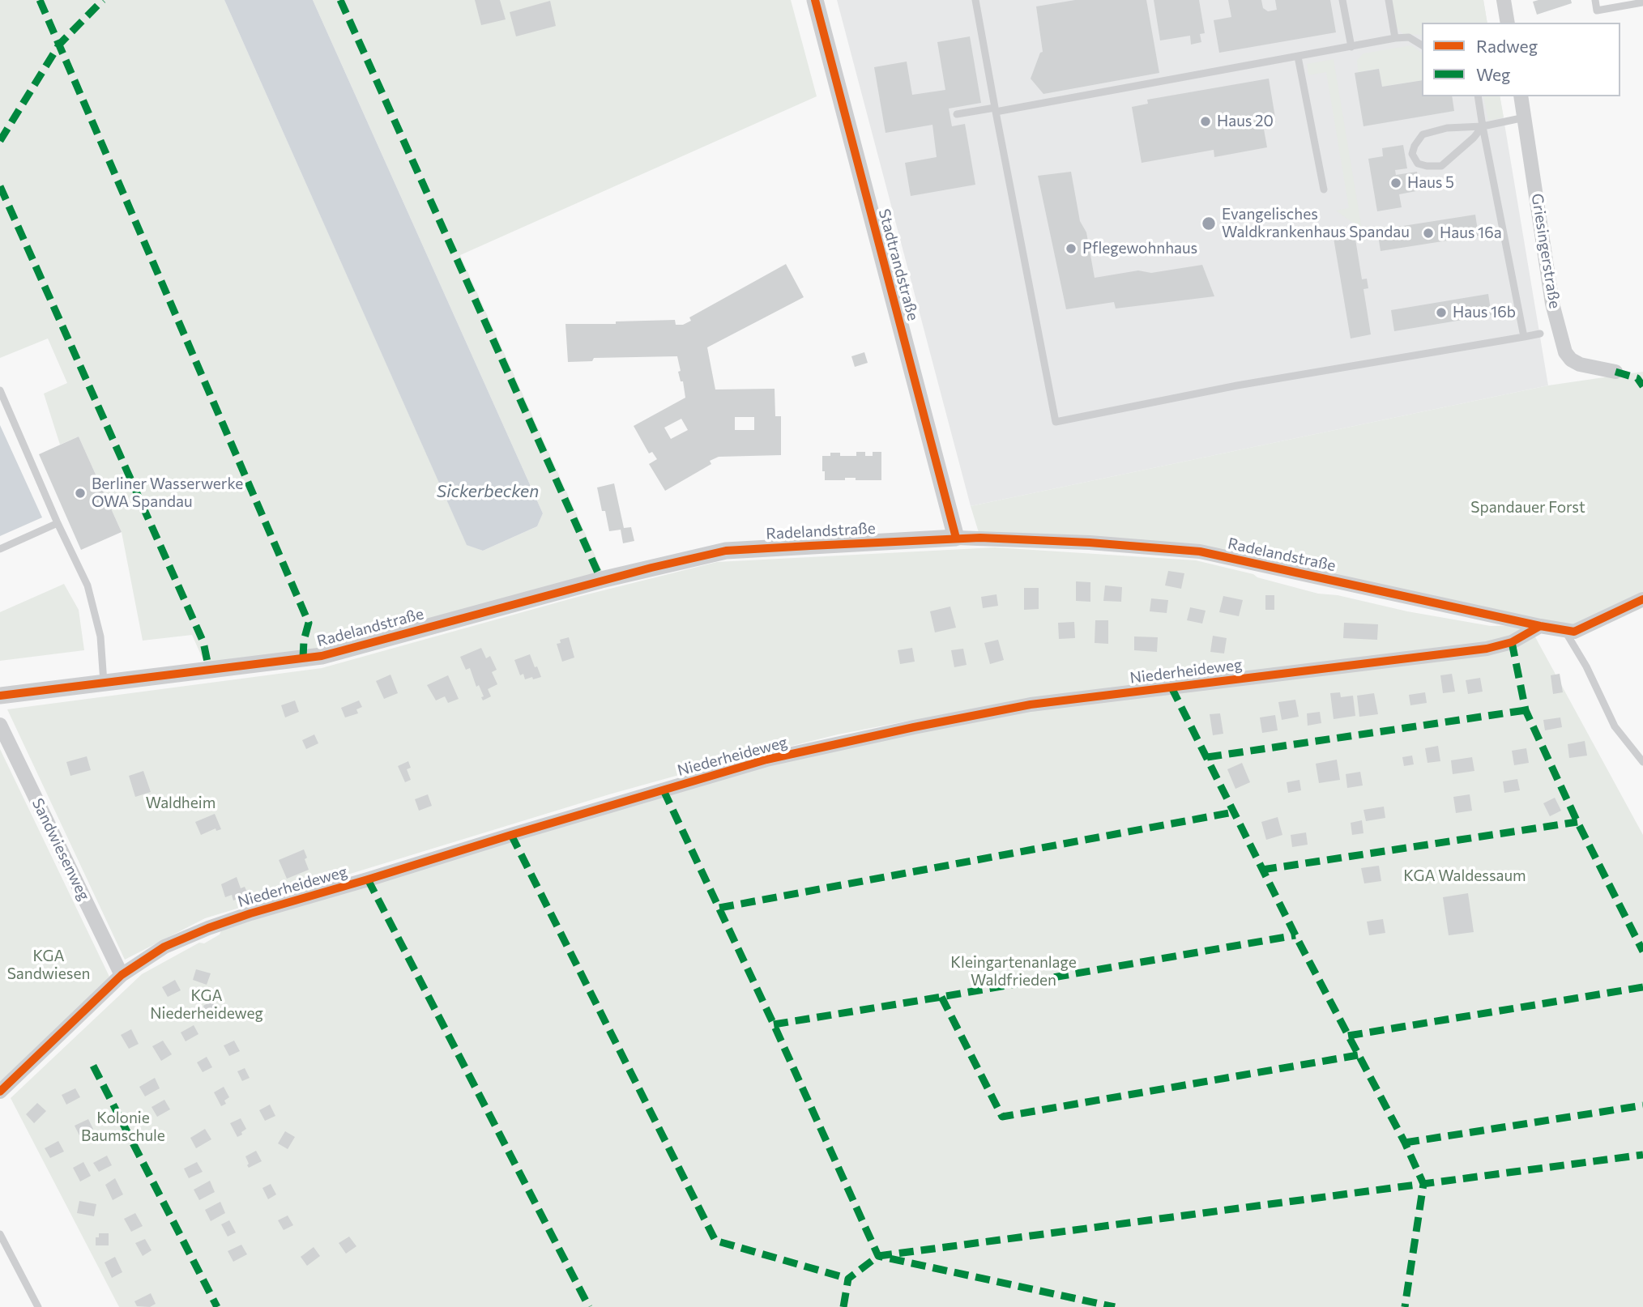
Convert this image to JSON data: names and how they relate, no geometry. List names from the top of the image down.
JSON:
{
  "streets": {
    "street": [
      "Griesingerstraße",
      "Stadtrandstraße",
      "Radelandstraße",
      "Niederheideweg",
      "Sandwiesenweg"
    ]
  },
  "crossings": [
    ["Stadtrandstraße", "Radelandstraße"],
    ["Radelandstraße", "Niederheideweg"],
    ["Niederheideweg", "Sandwiesenweg"]
  ],
  "water": ["Sickerbecken"],
  "parks": [
    "Spandauer Forst",
    "Waldheim",
    "KGA Waldessaum",
    "KGA Sandwiesen",
    "Kleingartenanlage Waldfrieden",
    "KGA Niederheideweg",
    "Kolonie Baumschule"
  ],
  "places": [
    "Haus 20",
    "Haus 5",
    "Evangelisches Waldkrankenhaus Spandau",
    "Haus 16a",
    "Pflegewohnhaus",
    "Haus 16b",
    "Berliner Wasserwerke OWA Spandau"
  ],
  "legend": ["Radweg", "Weg"]
}
